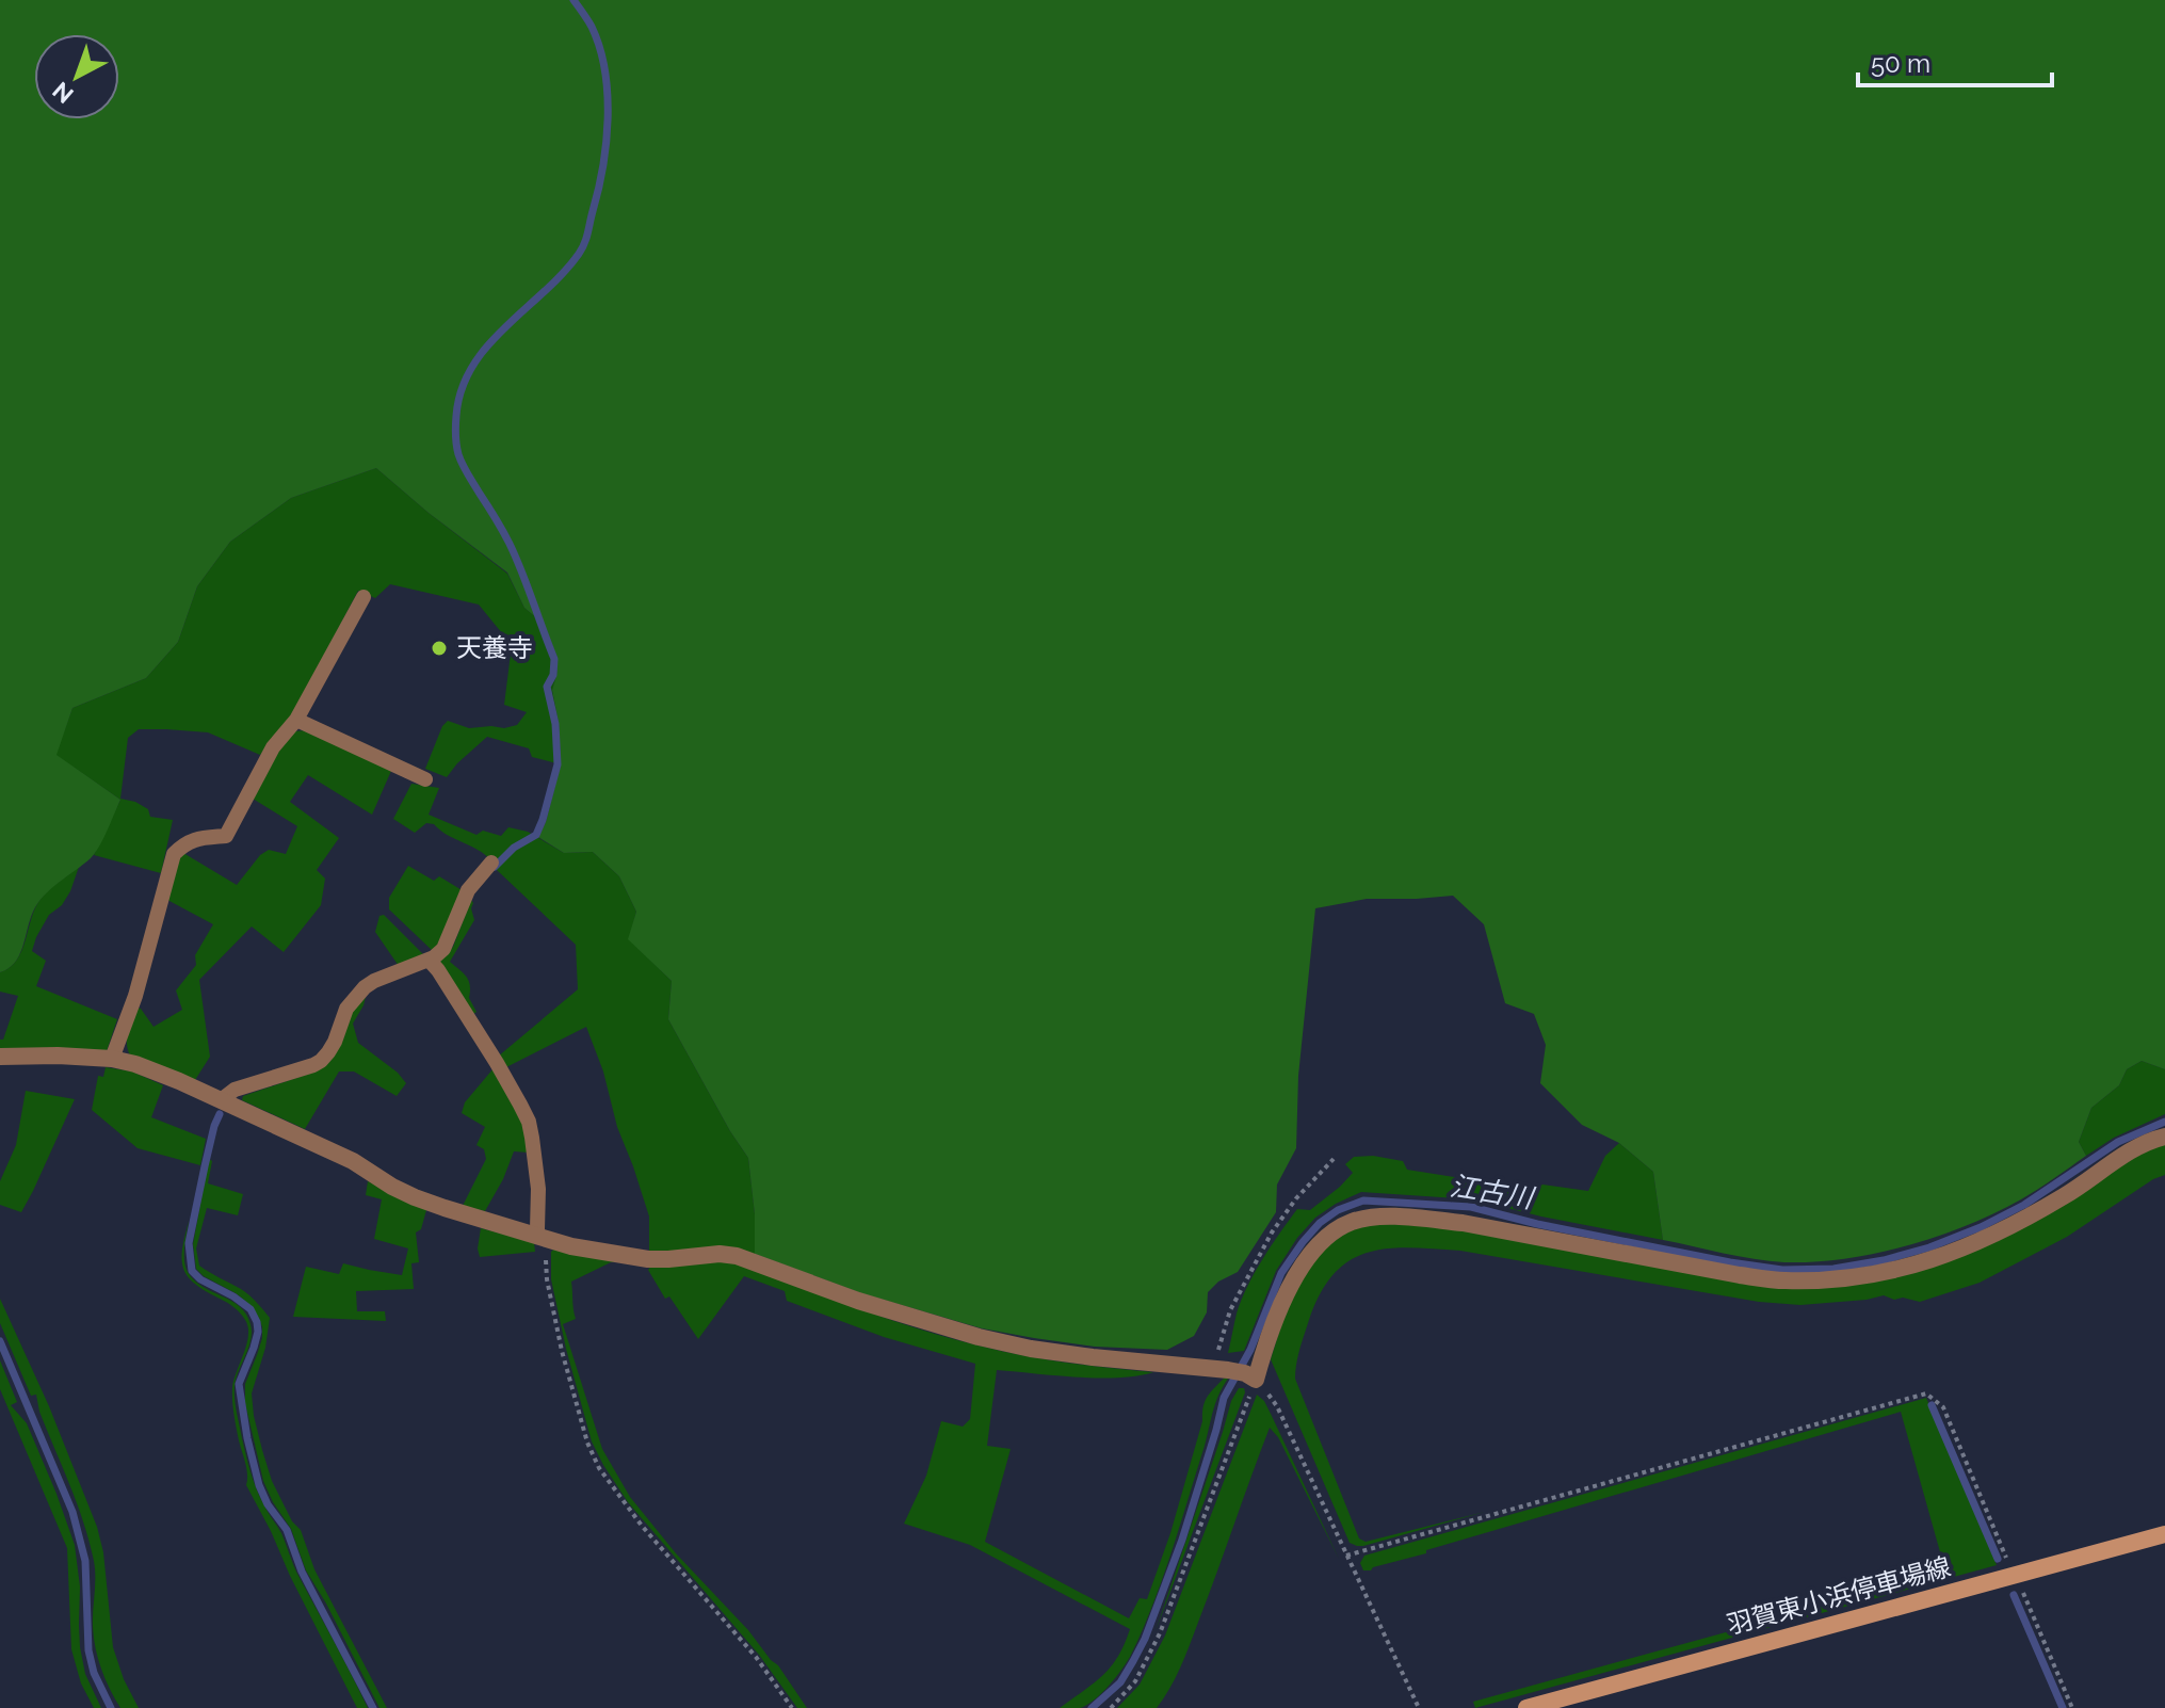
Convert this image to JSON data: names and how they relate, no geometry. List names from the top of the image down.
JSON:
{
  "streets": {
    "main road": ["羽賀東小浜停車場線"]
  },
  "water": ["江古川"],
  "places": ["天養寺"],
  "scale_bar": "50 m",
  "north": "bottom left"
}
